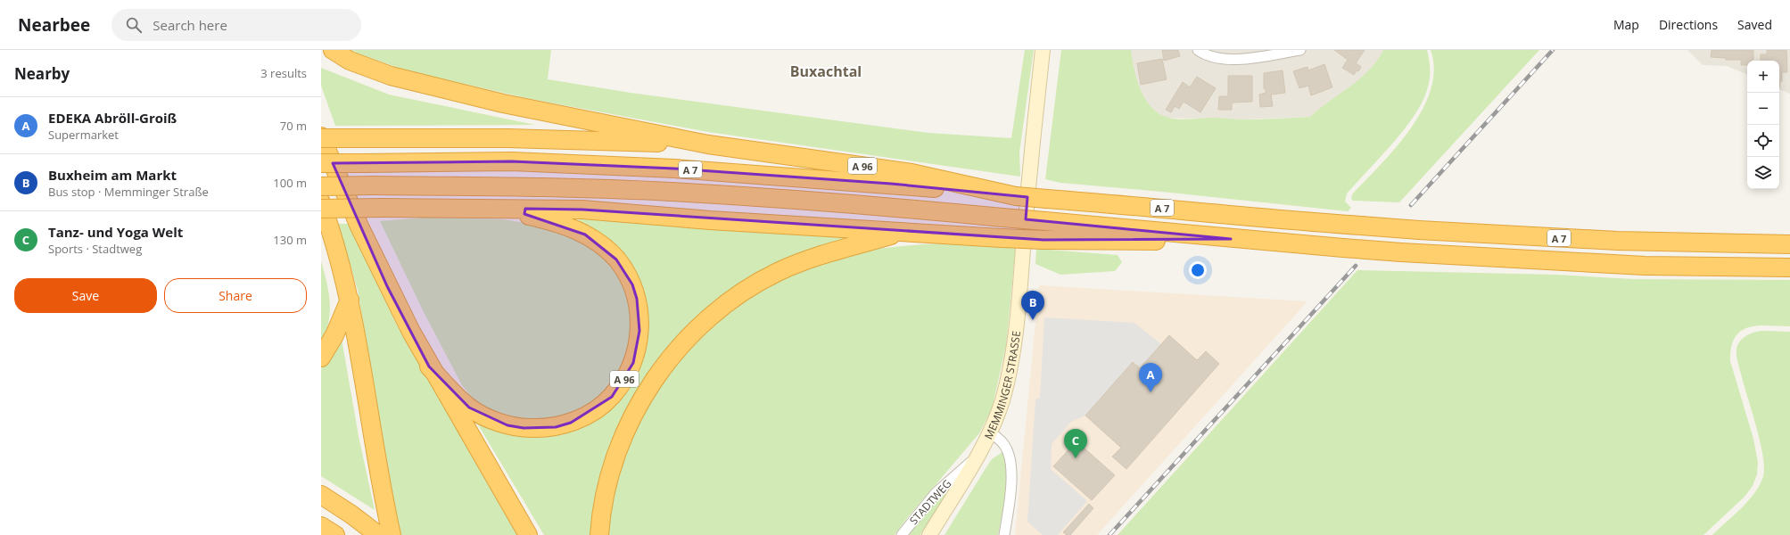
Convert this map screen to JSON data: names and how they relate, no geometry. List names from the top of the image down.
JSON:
{
  "streets": {
    "highway": ["A 96", "A 7"],
    "street": ["MEMMINGER STRASSE", "STADTWEG"]
  },
  "crossings": [
    ["A 96", "A 7"],
    ["MEMMINGER STRASSE", "STADTWEG"]
  ],
  "districts": ["Buxachtal"],
  "page": {
    "header": "Nearbee",
    "search": "Search here",
    "nav": ["Map", "Directions", "Saved"],
    "heading": ["Nearby", "3 results"],
    "map_buttons": ["+", "−"],
    "list": [
      {
        "mark": "A",
        "name": "EDEKA Abröll-Groiß",
        "note": "Supermarket",
        "value": "70 m"
      },
      {
        "mark": "B",
        "name": "Buxheim am Markt",
        "note": "Bus stop · Memminger Straße",
        "value": "100 m"
      },
      {
        "mark": "C",
        "name": "Tanz- und Yoga Welt",
        "note": "Sports · Stadtweg",
        "value": "130 m"
      }
    ],
    "buttons": ["Save", "Share"],
    "pins": ["B", "A", "C"]
  }
}
